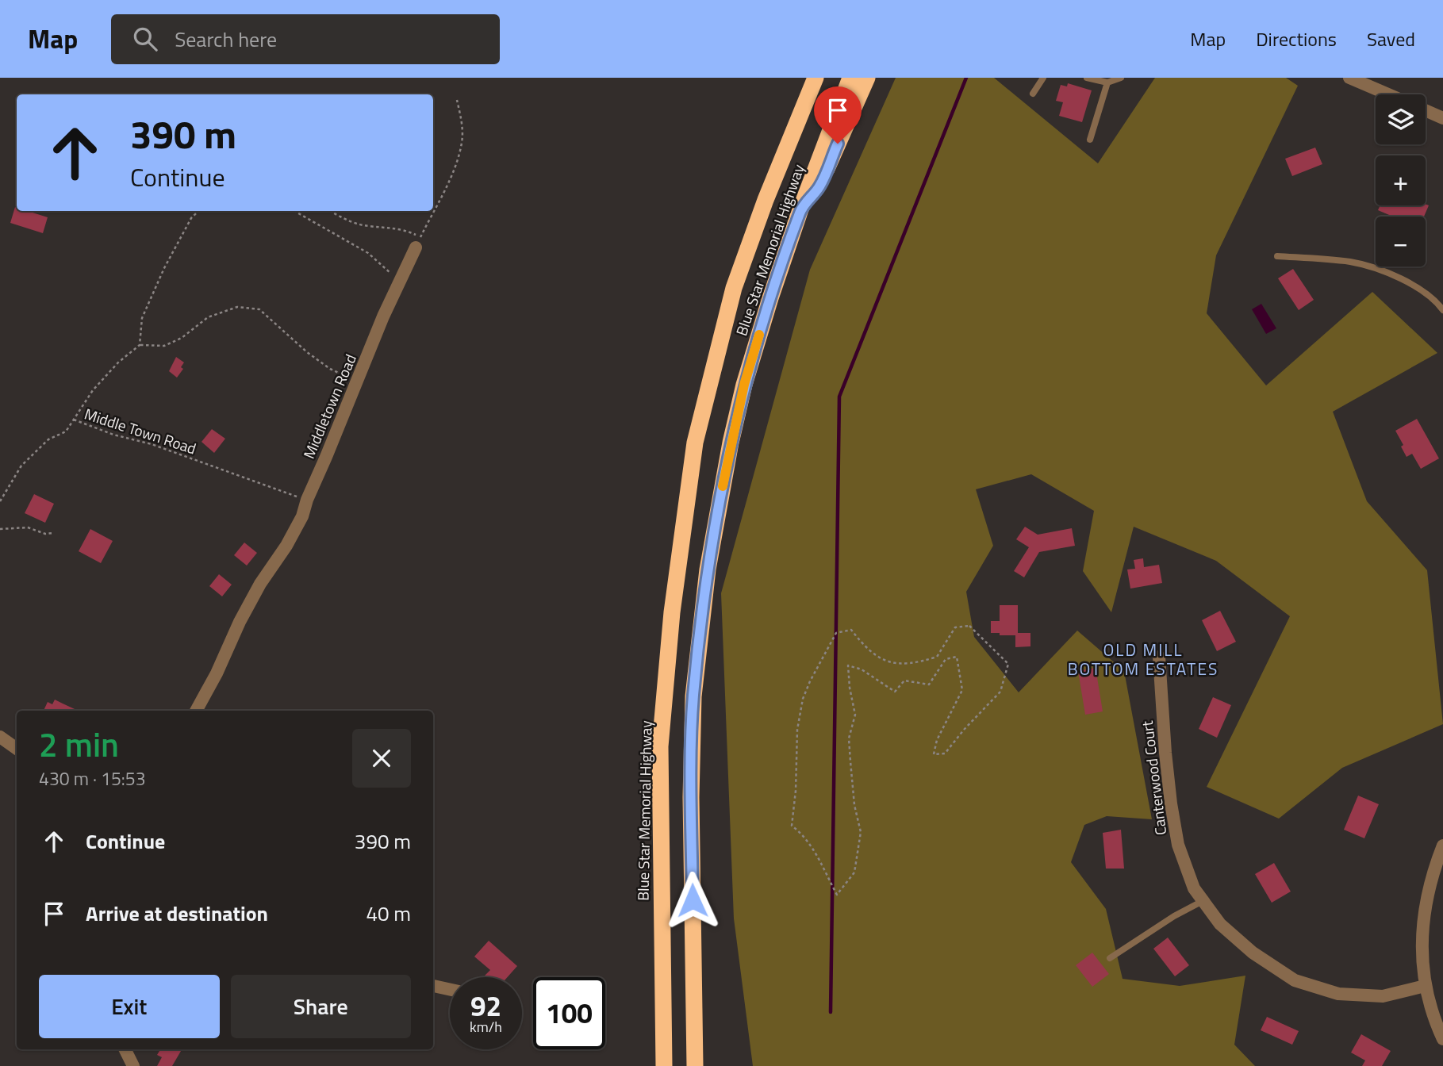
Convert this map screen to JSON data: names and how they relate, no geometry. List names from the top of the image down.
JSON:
{
  "streets": {
    "highway": ["Blue Star Memorial Highway"],
    "street": ["Middletown Road", "Canterwood Court"],
    "path": ["Middle Town Road"]
  },
  "crossings": [
    ["Middletown Road", "Middle Town Road"]
  ],
  "districts": ["OLD MILL BOTTOM ESTATES"],
  "page": {
    "header": "Map",
    "search": "Search here",
    "nav": ["Map", "Directions", "Saved"],
    "map_buttons": ["+", "−"],
    "turn": ["390 m", "Continue"],
    "heading": ["2 min", "430 m · 15:53"],
    "list": [
      {
        "name": "Continue",
        "value": "390 m"
      },
      {
        "name": "Arrive at destination",
        "value": "40 m"
      }
    ],
    "buttons": ["Exit", "Share"],
    "speed": "92 km/h",
    "limit": "100"
  }
}
